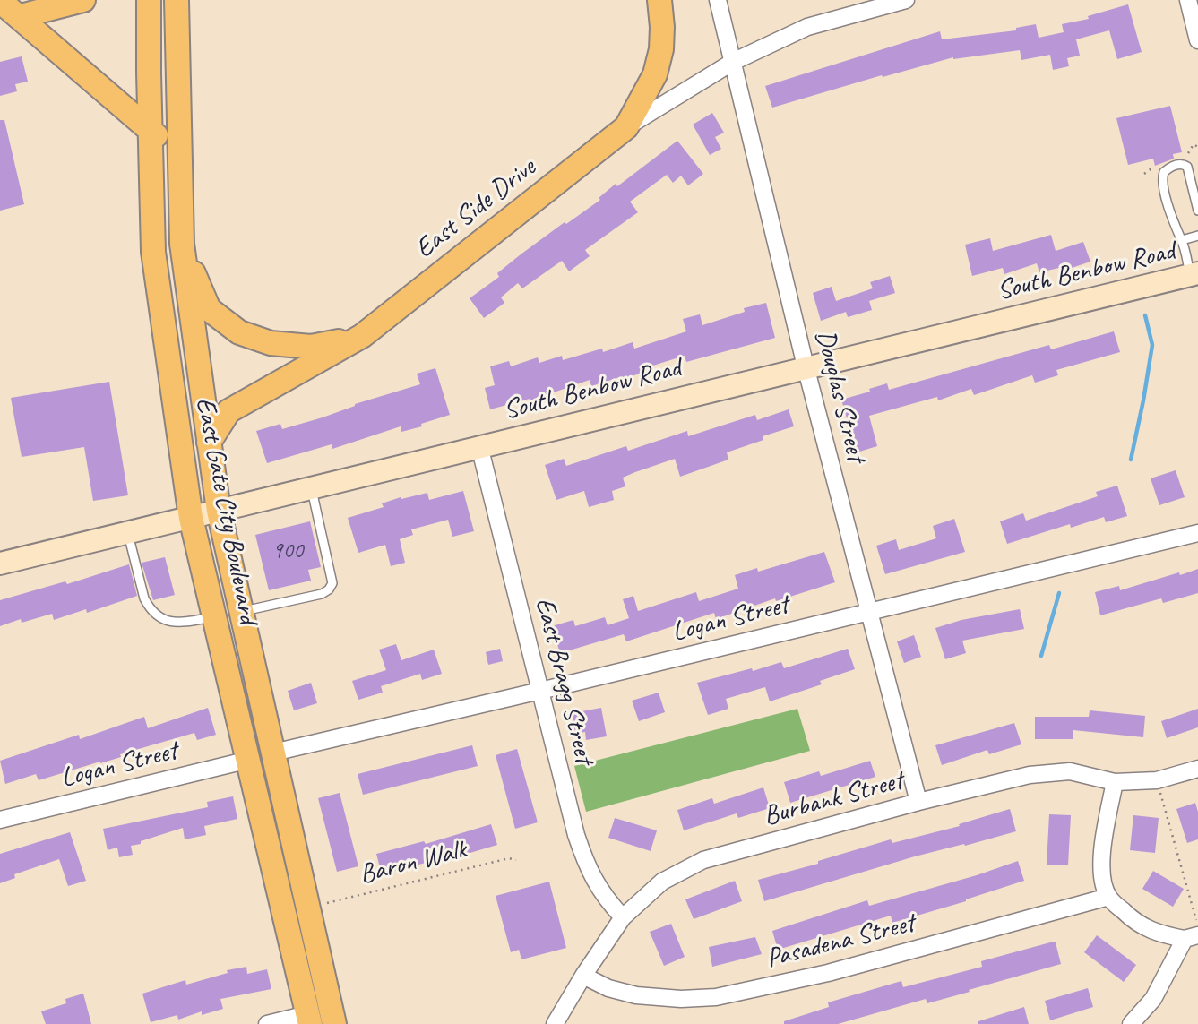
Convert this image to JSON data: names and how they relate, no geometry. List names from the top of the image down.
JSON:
{
  "streets": {
    "main road": ["East Side Drive", "South Benbow Road", "East Gate City Boulevard"],
    "street": [
      "Douglas Street",
      "Logan Street",
      "East Bragg Street",
      "Burbank Street",
      "Pasadena Street"
    ],
    "path": ["Baron Walk"]
  },
  "crossings": [
    ["East Side Drive", "Douglas Street"],
    ["East Side Drive", "East Gate City Boulevard"],
    ["South Benbow Road", "Douglas Street"],
    ["South Benbow Road", "East Gate City Boulevard"],
    ["South Benbow Road", "East Bragg Street"],
    ["Douglas Street", "Logan Street"],
    ["Douglas Street", "Burbank Street"],
    ["East Gate City Boulevard", "Logan Street"],
    ["Logan Street", "East Bragg Street"],
    ["East Bragg Street", "Burbank Street"],
    ["Burbank Street", "Pasadena Street"]
  ],
  "house_numbers": ["900"]
}
